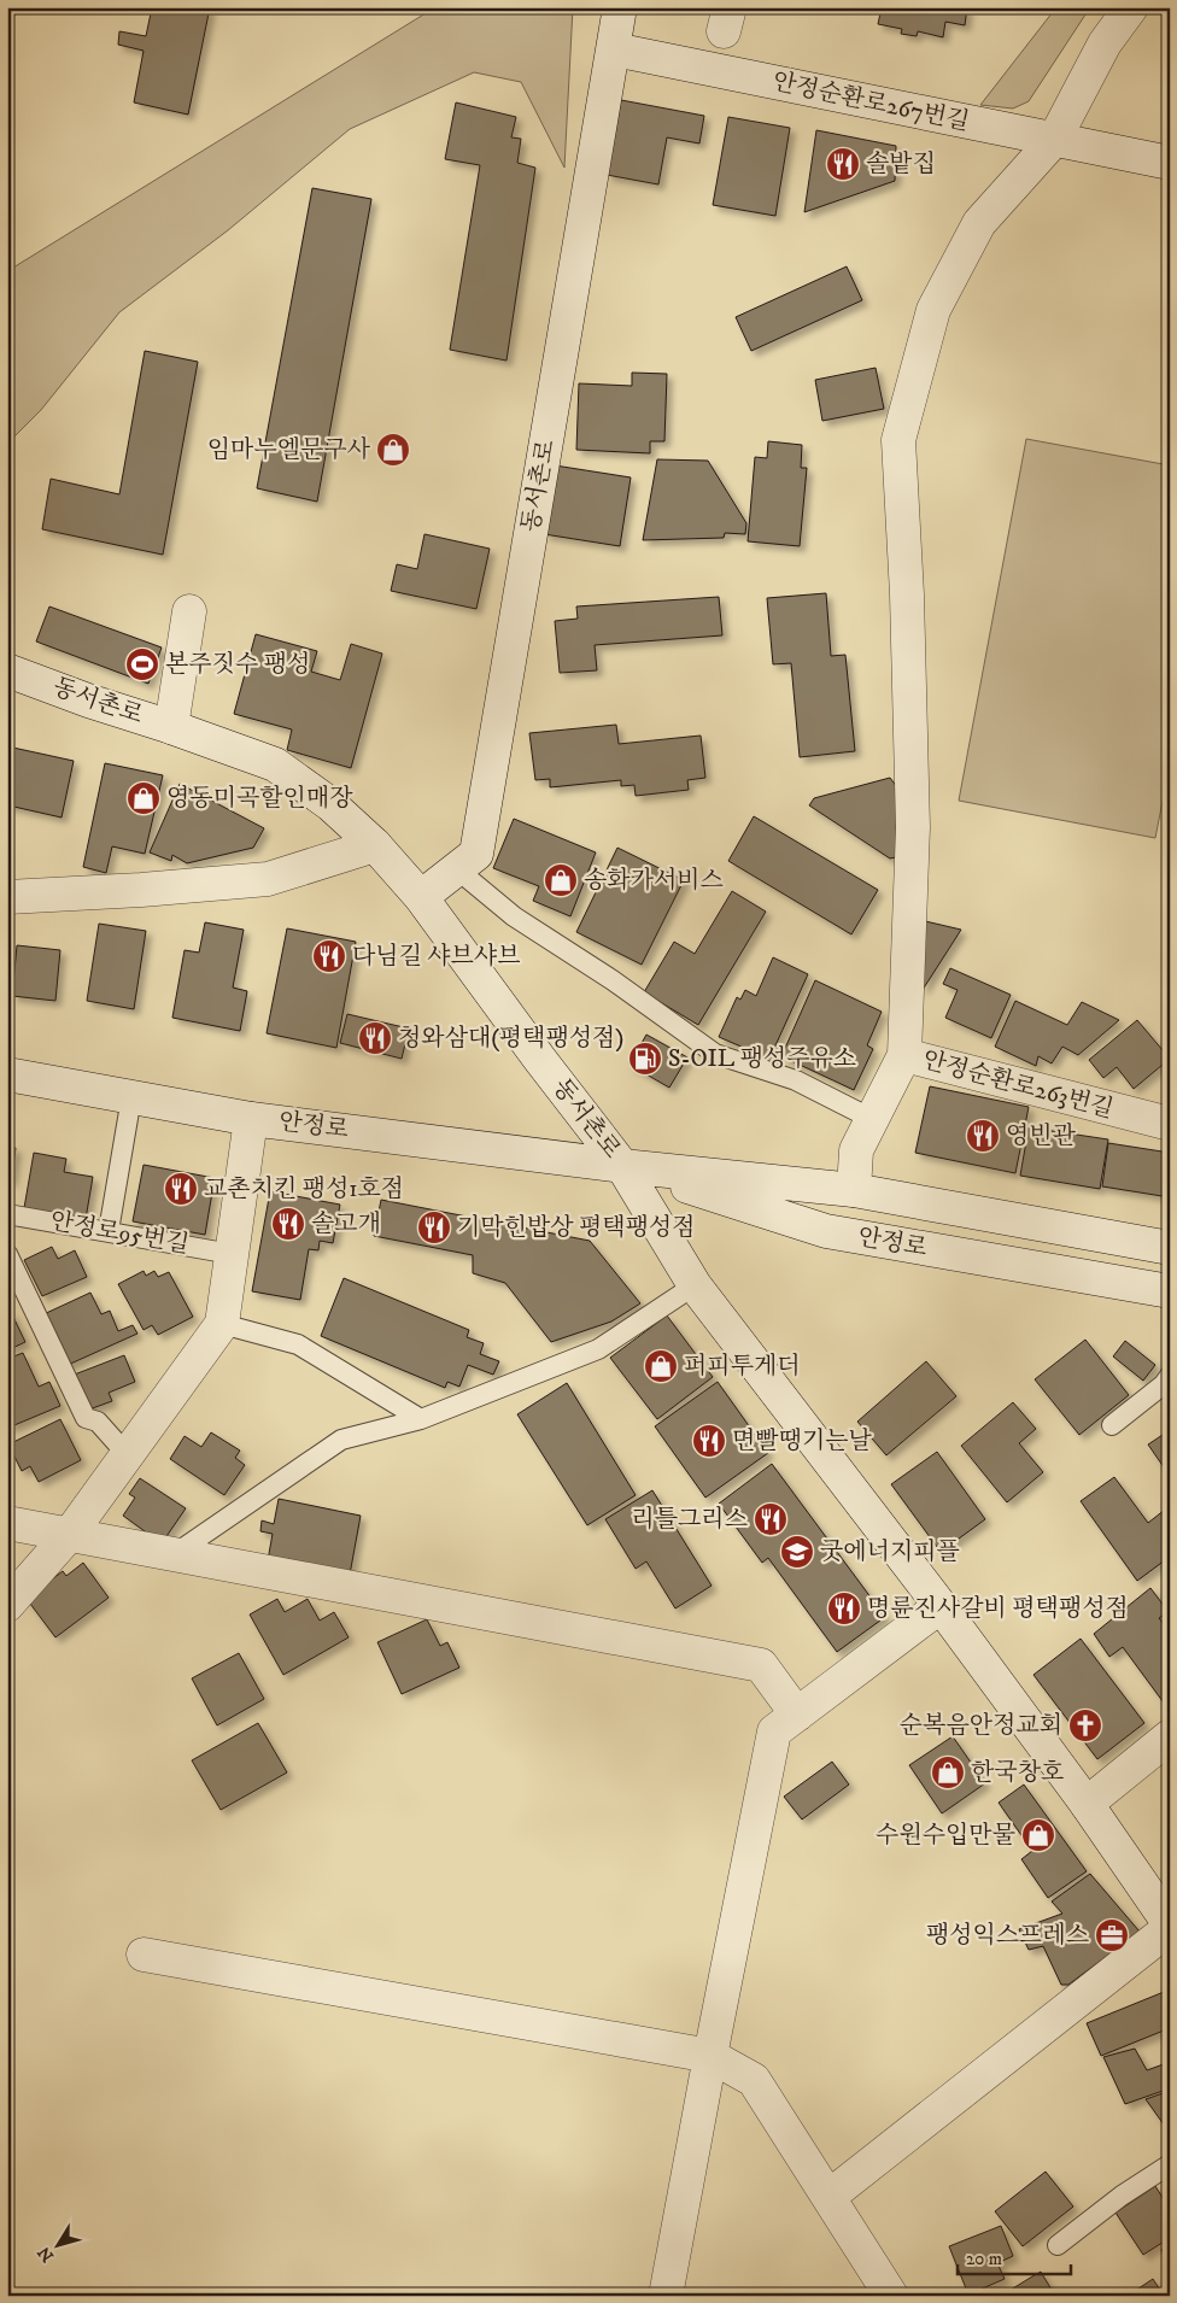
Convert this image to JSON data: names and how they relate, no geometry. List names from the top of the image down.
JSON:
{
  "streets": {
    "street": [
      "안정순환로267번길",
      "동서촌로",
      "안정순환로263번길",
      "안정로"
    ],
    "lane": ["안정로95번길"]
  },
  "crossings": [
    ["안정순환로267번길", "동서촌로"],
    ["동서촌로", "안정로"],
    ["안정순환로263번길", "안정로"]
  ],
  "places": {
    "restaurant": [
      "솔밭집",
      "다님길 샤브샤브",
      "청와삼대(평택팽성점)",
      "영빈관",
      "교촌치킨 팽성1호점",
      "솔고개",
      "기막힌밥상 평택팽성점",
      "면빨땡기는날",
      "리틀그리스",
      "명륜진사갈비 평택팽성점"
    ],
    "shop": [
      "임마누엘문구사",
      "영동미곡할인매장",
      "송화카서비스",
      "퍼피투게더",
      "한국창호",
      "수원수입만물"
    ],
    "sports": ["본주짓수 팽성"],
    "fuel station": ["S-OIL 팽성주유소"],
    "school or university": ["굿에너지피플"],
    "church": ["순복음안정교회"],
    "office": ["팽성익스프레스"]
  },
  "scale_bar": "20 m",
  "north": "bottom left"
}
